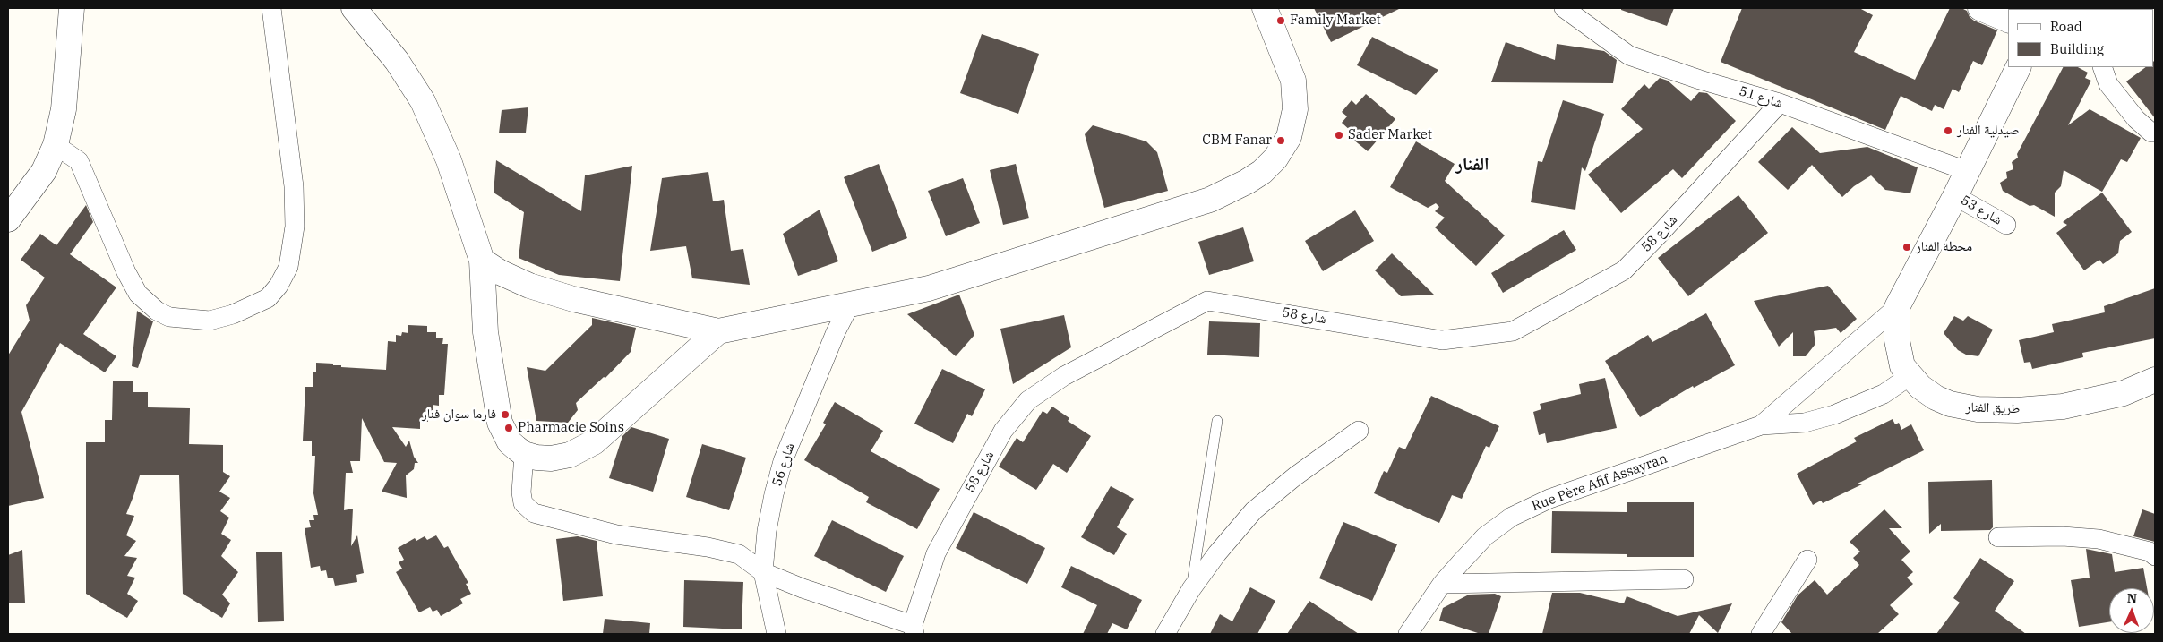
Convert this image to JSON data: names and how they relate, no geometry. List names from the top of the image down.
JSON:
{
  "streets": {
    "street": [
      "شارع 51",
      "شارع 53",
      "شارع 58",
      "طريق الفنار",
      "شارع 56",
      "Rue Père Afif Assayran"
    ]
  },
  "crossings": [
    ["شارع 51", "شارع 58"],
    ["شارع 51", "طريق الفنار"],
    ["شارع 53", "طريق الفنار"],
    ["طريق الفنار", "Rue Père Afif Assayran"]
  ],
  "districts": ["الفنار"],
  "places": [
    "Family Market",
    "صيدلية الفنار",
    "Sader Market",
    "CBM Fanar",
    "محطة الفنار",
    "فارما سوان فنار",
    "Pharmacie Soins"
  ],
  "legend": ["Road", "Building"],
  "north": "top"
}
